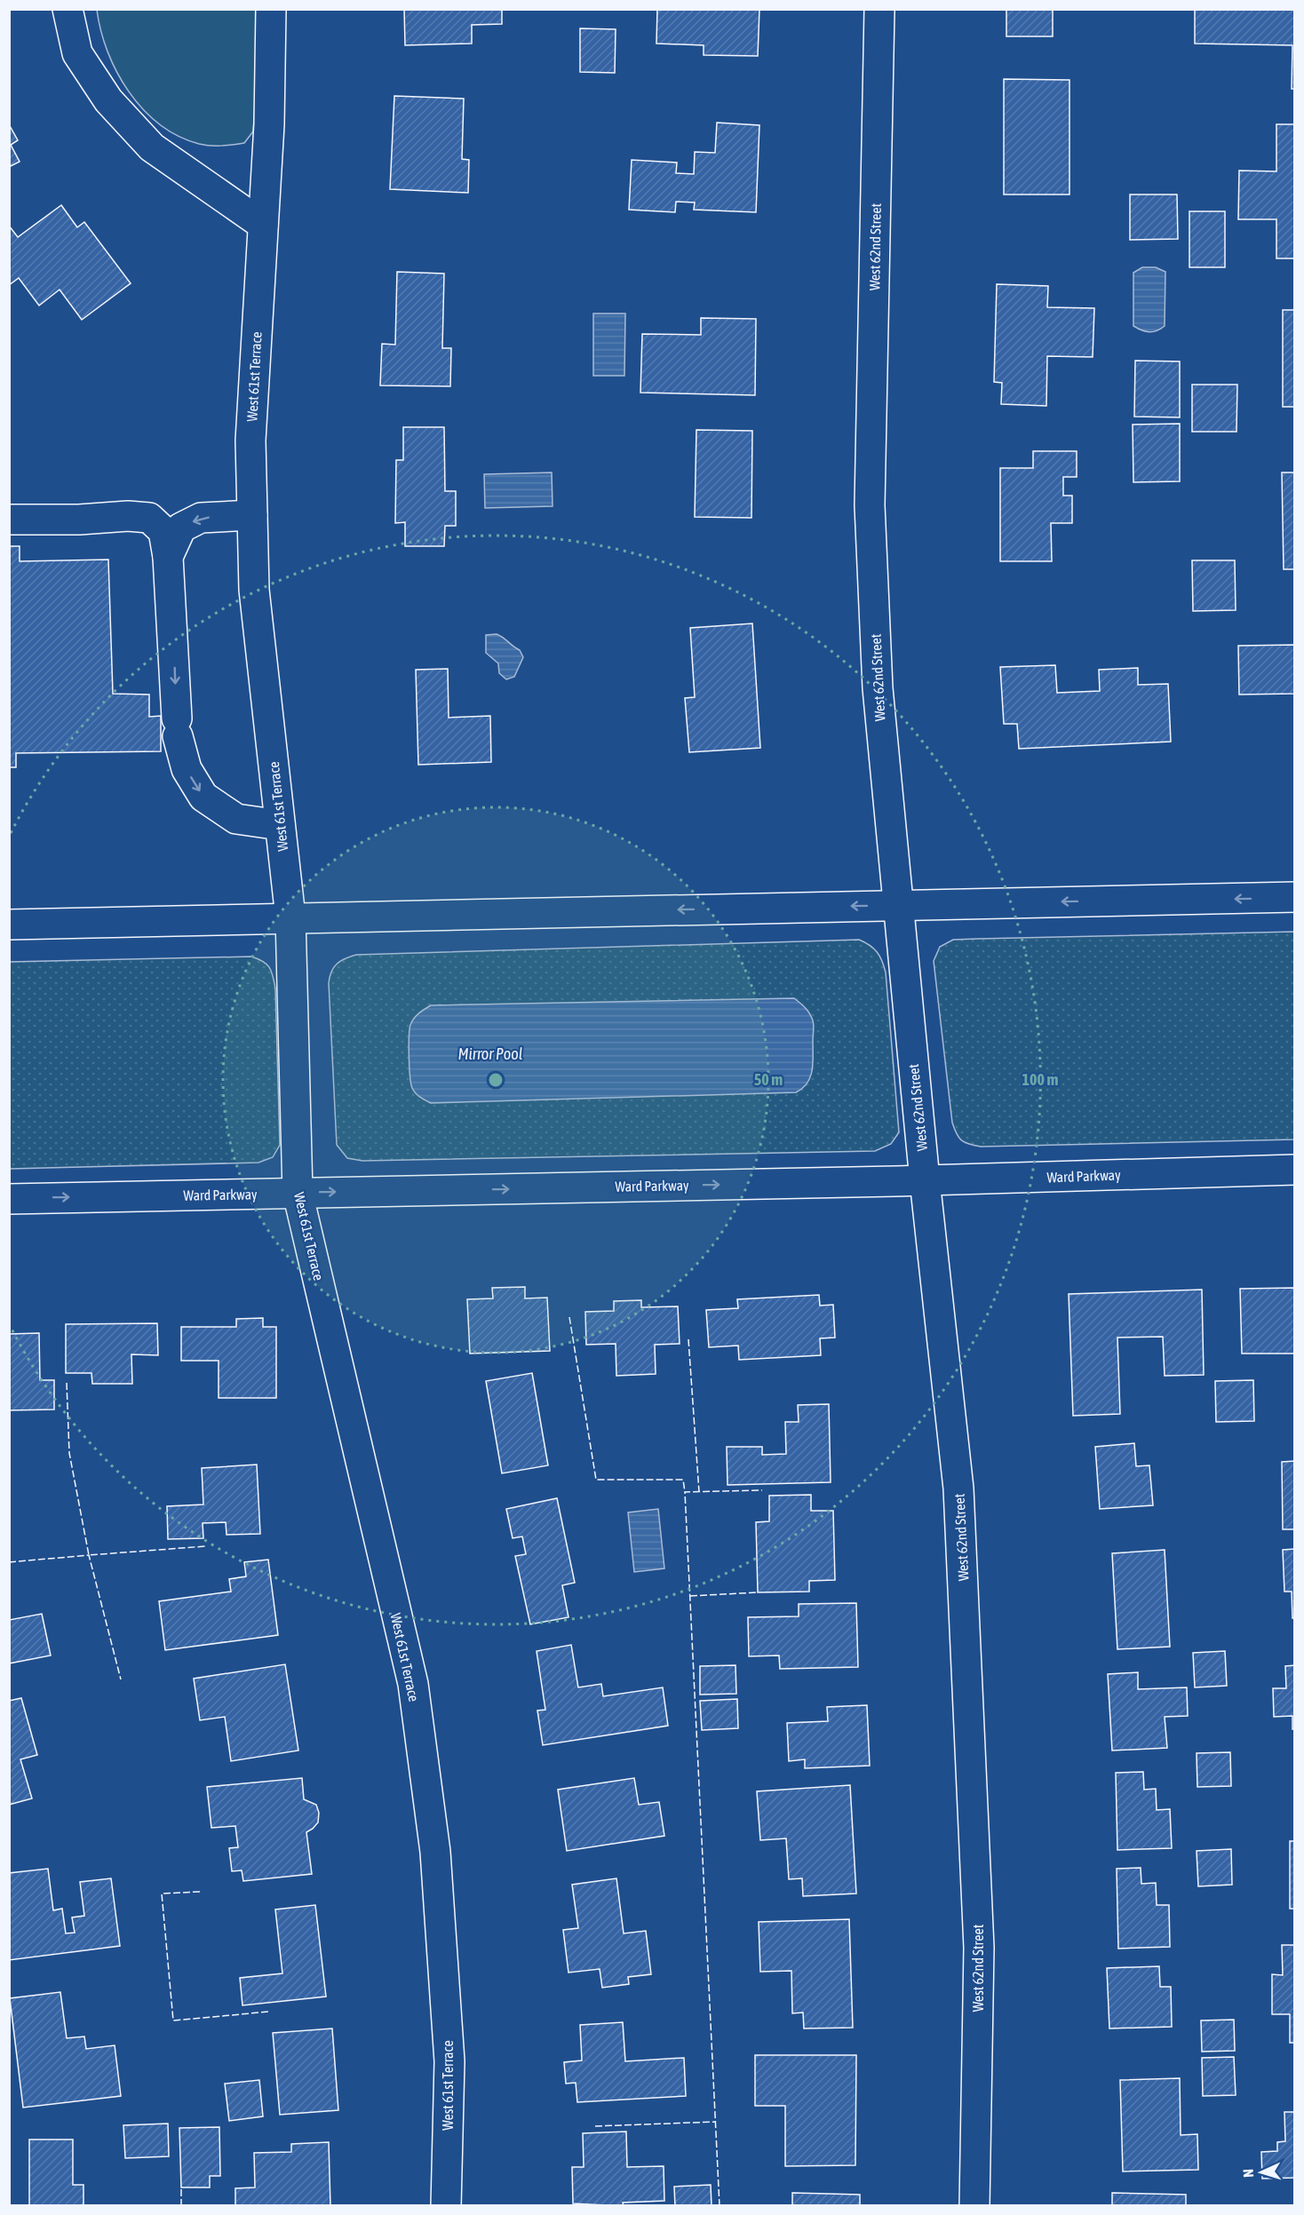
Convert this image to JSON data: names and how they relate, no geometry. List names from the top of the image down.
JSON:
{
  "streets": {
    "street": ["West 62nd Street", "West 61st Terrace", "Ward Parkway"]
  },
  "crossings": [
    ["West 62nd Street", "Ward Parkway"],
    ["West 61st Terrace", "Ward Parkway"]
  ],
  "one_way": ["Ward Parkway"],
  "water": ["Mirror Pool"],
  "north": "left",
  "rings": ["50 m", "100 m"]
}
